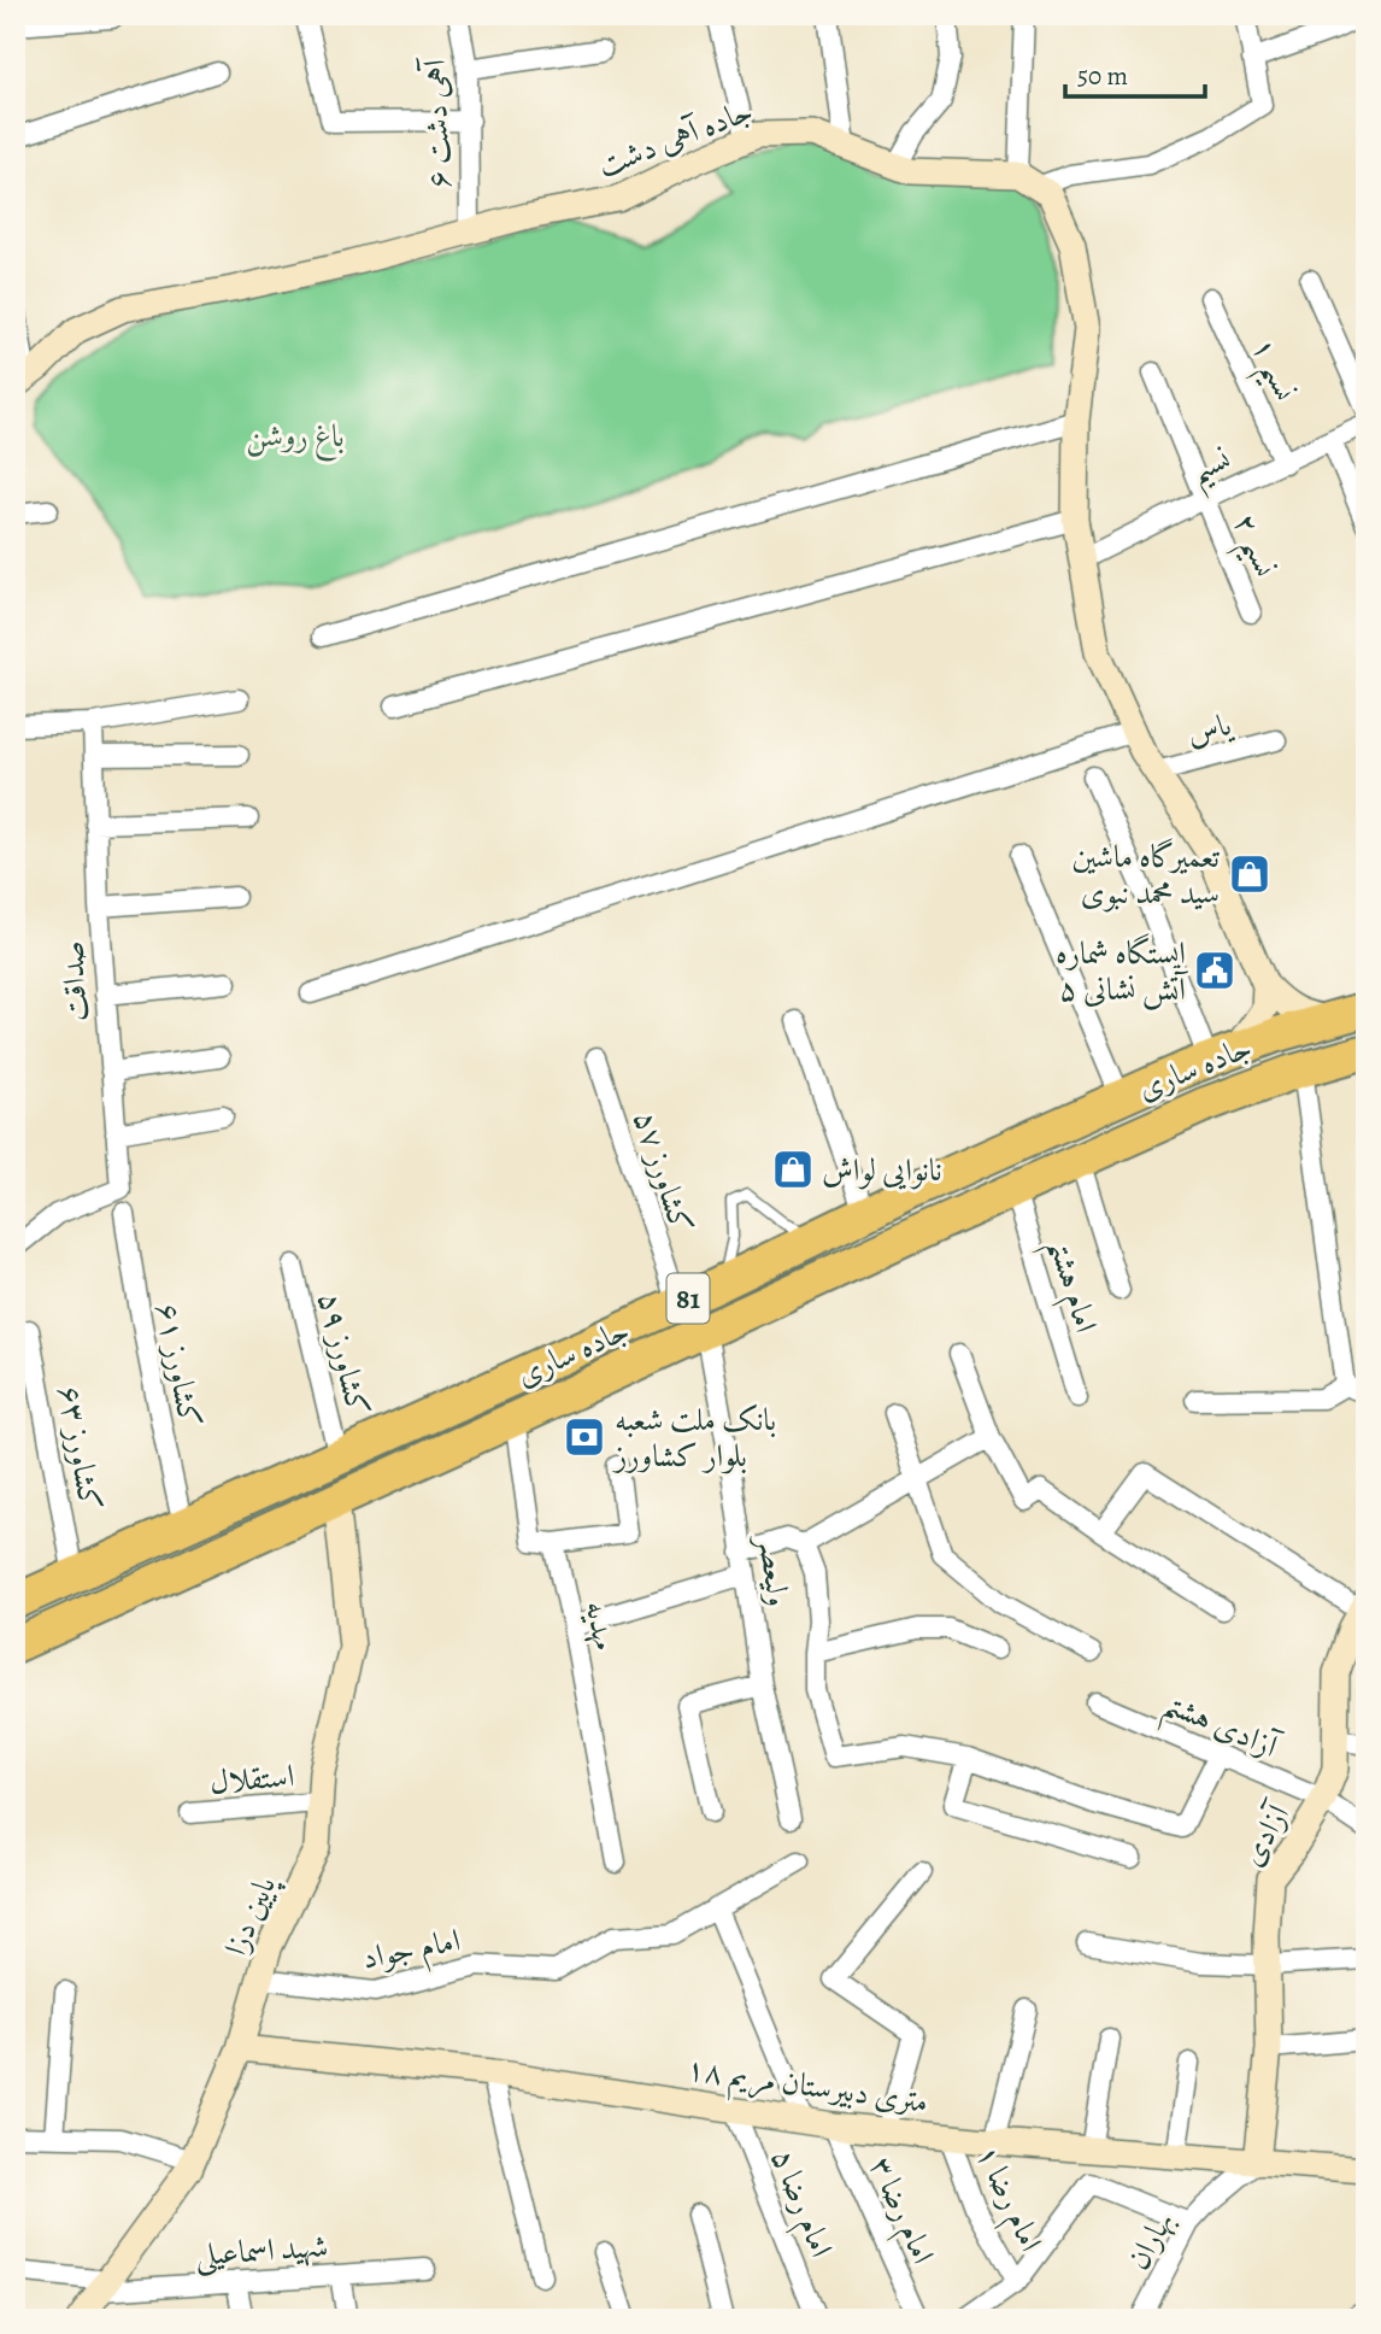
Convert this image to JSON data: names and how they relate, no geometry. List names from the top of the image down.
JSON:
{
  "streets": {
    "highway": ["جاده ساری", "81"],
    "street": [
      "آهی دشت ۶",
      "جاده آهی دشت",
      "نسیم ۱",
      "نسیم",
      "نسیم ۲",
      "یاس",
      "صداقت",
      "کشاورز ۵۷",
      "امام هشتم",
      "کشاورز ۵۹",
      "کشاورز ۶۱",
      "کشاورز ۶۳",
      "ولیعصر",
      "مهدیه",
      "آزادی هشتم",
      "استقلال",
      "آزادی",
      "پایین دزا",
      "امام جواد",
      "۱۸ متری دبیرستان مریم",
      "امام رضا ۱",
      "امام رضا ۵",
      "امام رضا ۳",
      "بهاران",
      "شهید اسماعیلی"
    ]
  },
  "crossings": [
    ["آهی دشت ۶", "جاده آهی دشت"],
    ["نسیم ۱", "نسیم"],
    ["نسیم", "نسیم ۲"],
    ["جاده ساری", "کشاورز ۵۷"],
    ["جاده ساری", "امام هشتم"],
    ["جاده ساری", "کشاورز ۵۹"],
    ["جاده ساری", "کشاورز ۶۱"],
    ["جاده ساری", "کشاورز ۶۳"],
    ["جاده ساری", "ولیعصر"],
    ["جاده ساری", "پایین دزا"],
    ["آزادی هشتم", "آزادی"],
    ["استقلال", "پایین دزا"],
    ["آزادی", "۱۸ متری دبیرستان مریم"],
    ["آزادی", "بهاران"],
    ["پایین دزا", "امام جواد"],
    ["پایین دزا", "۱۸ متری دبیرستان مریم"],
    ["پایین دزا", "شهید اسماعیلی"],
    ["۱۸ متری دبیرستان مریم", "امام رضا ۱"],
    ["۱۸ متری دبیرستان مریم", "امام رضا ۵"],
    ["۱۸ متری دبیرستان مریم", "امام رضا ۳"],
    ["۱۸ متری دبیرستان مریم", "بهاران"]
  ],
  "parks": ["باغ روشن"],
  "places": {
    "shop": ["تعمیرگاه ماشین سید محمد نبوی", "نانوایی لواش"],
    "public building": ["ایستگاه شماره ۵ آتش نشانی"],
    "bank": ["بانک ملت شعبه بلوار کشاورز"]
  },
  "scale_bar": "50 m"
}
